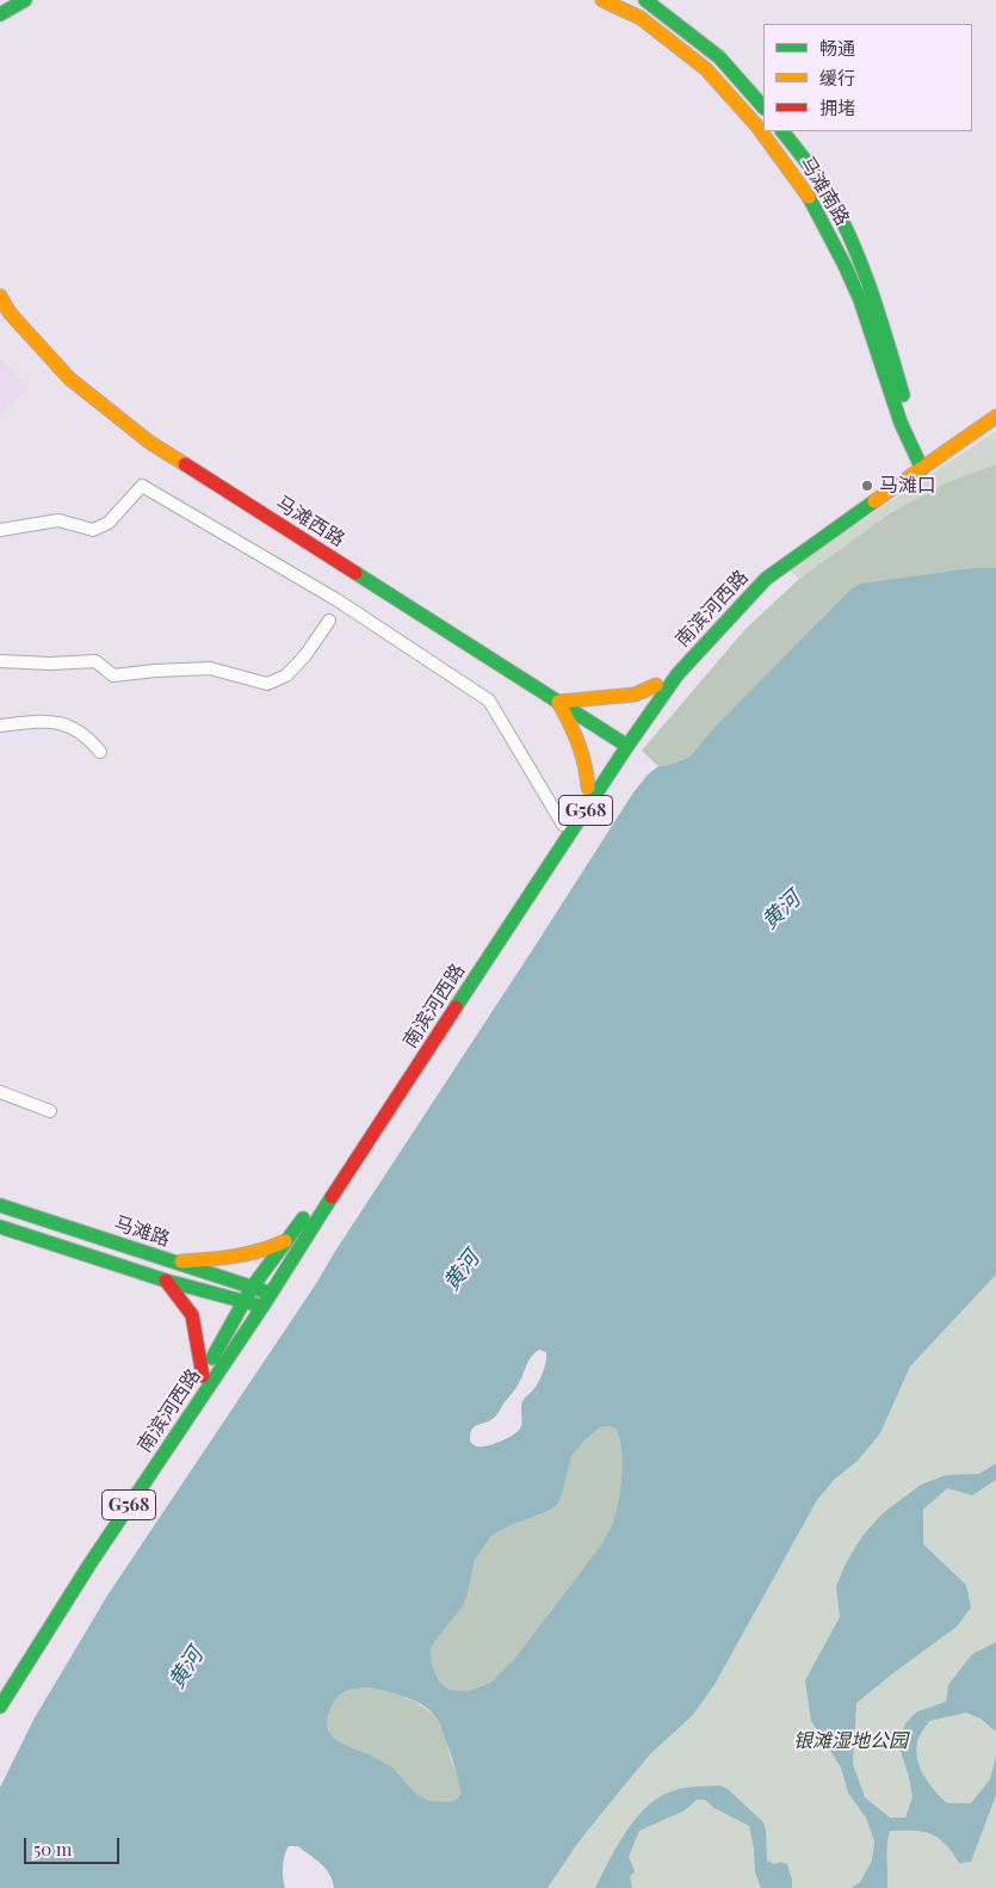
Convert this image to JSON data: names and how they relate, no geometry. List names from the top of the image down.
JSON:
{
  "streets": {
    "main road": [
      "马滩南路",
      "马滩西路",
      "南滨河西路",
      "G568",
      "马滩路"
    ]
  },
  "crossings": [
    ["马滩南路", "南滨河西路"],
    ["马滩西路", "南滨河西路"],
    ["南滨河西路", "马滩路"]
  ],
  "water": ["黄河"],
  "parks": ["银滩湿地公园"],
  "places": ["马滩口"],
  "legend": ["畅通", "缓行", "拥堵"],
  "scale_bar": "50 m"
}
